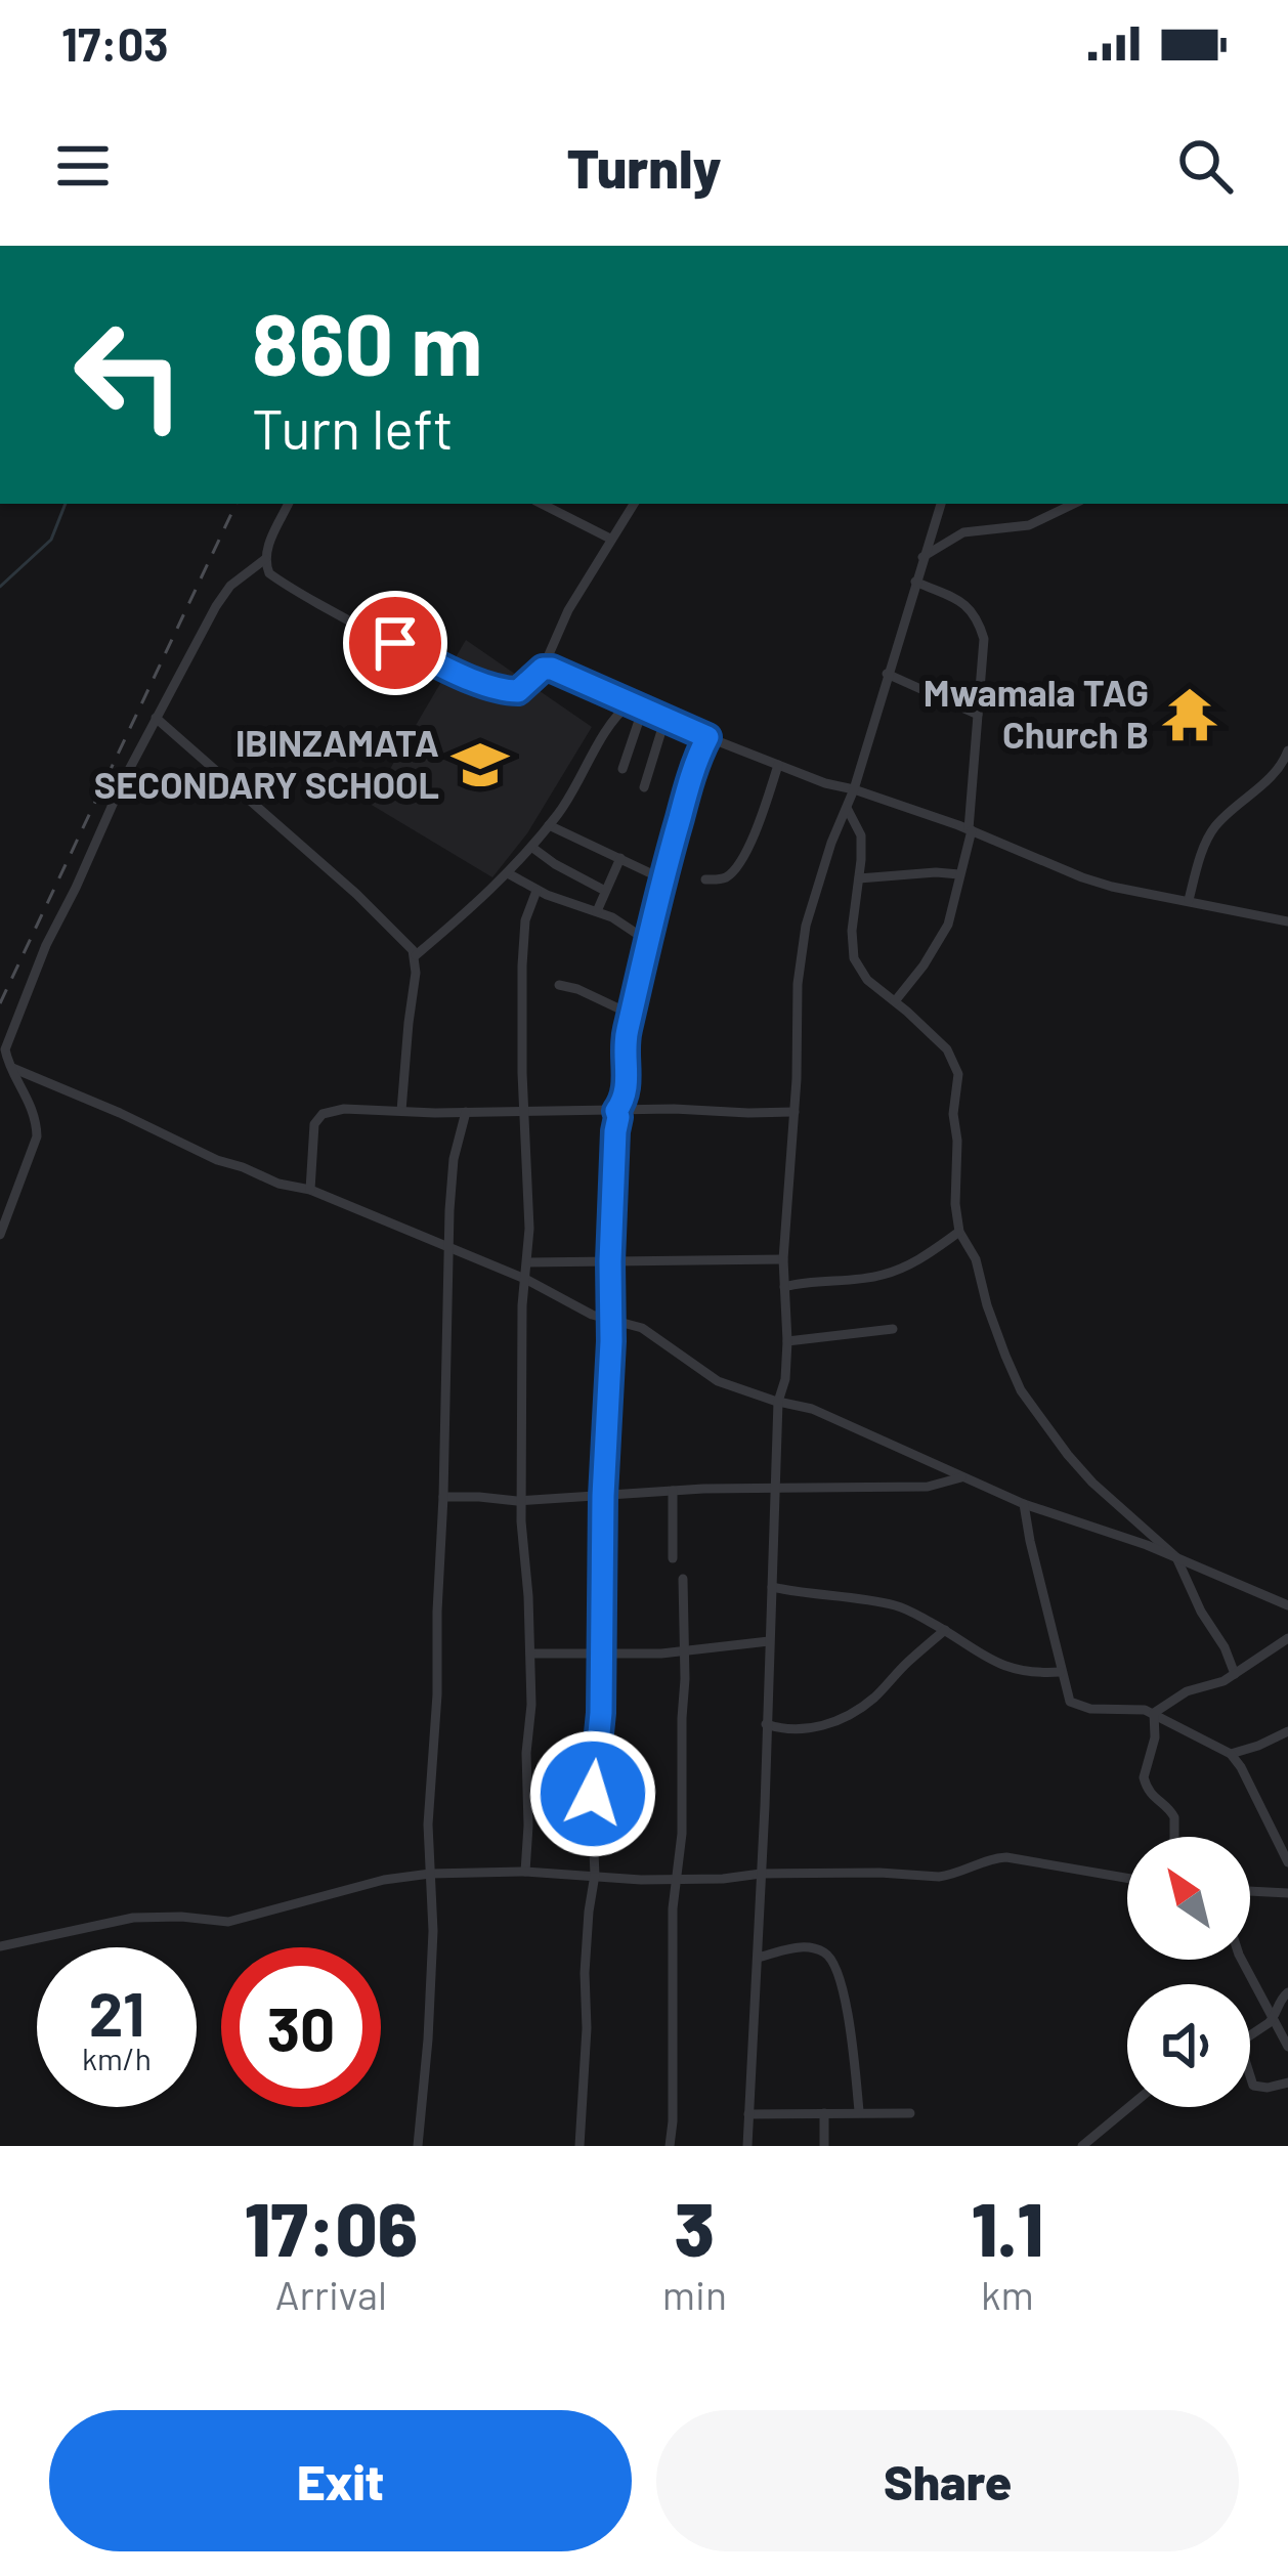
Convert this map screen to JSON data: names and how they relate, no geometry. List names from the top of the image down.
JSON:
{
  "places": {
    "temple": ["Mwamala TAG Church B"],
    "school or university": ["IBINZAMATA SECONDARY SCHOOL"]
  },
  "north": "top left",
  "page": {
    "status": "17:03",
    "header": "Turnly",
    "turn": ["860 m", "Turn left"],
    "speed": "21 km/h",
    "limit": "30",
    "eta": [
      "17:06",
      "Arrival",
      "3",
      "min",
      "1.1",
      "km"
    ],
    "buttons": ["Exit", "Share"]
  }
}
